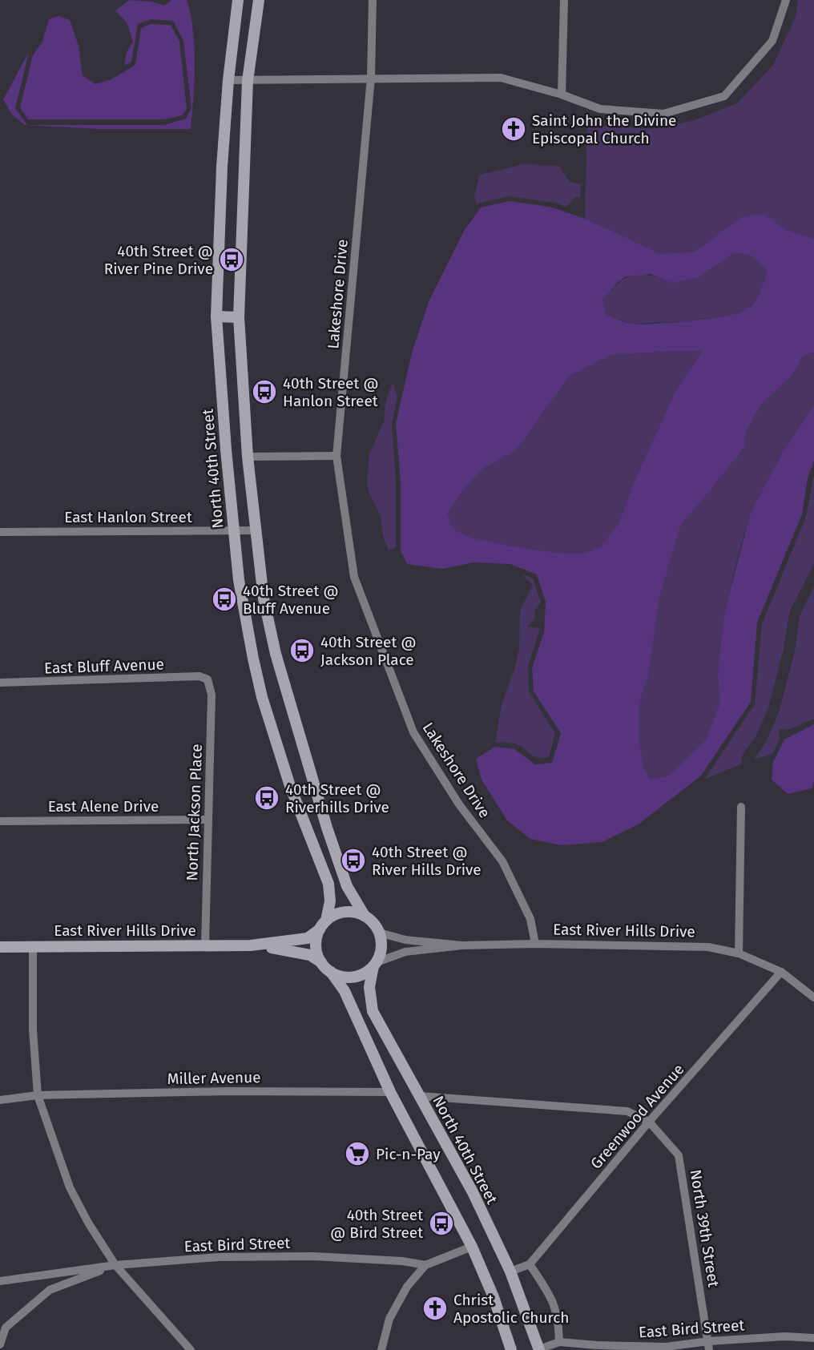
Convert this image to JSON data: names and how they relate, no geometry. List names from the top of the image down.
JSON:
{
  "streets": {
    "main road": ["North 40th Street", "East River Hills Drive"],
    "street": [
      "Lakeshore Drive",
      "East Hanlon Street",
      "East Bluff Avenue",
      "East Alene Drive",
      "North Jackson Place",
      "Miller Avenue",
      "Greenwood Avenue",
      "North 39th Street",
      "East Bird Street"
    ]
  },
  "crossings": [
    ["Lakeshore Drive", "East River Hills Drive"],
    ["North 40th Street", "East Hanlon Street"],
    ["North 40th Street", "East River Hills Drive"],
    ["North 40th Street", "Greenwood Avenue"],
    ["North 40th Street", "East Bird Street"],
    ["East Bluff Avenue", "North Jackson Place"],
    ["East Alene Drive", "North Jackson Place"],
    ["North Jackson Place", "East River Hills Drive"],
    ["East River Hills Drive", "Greenwood Avenue"],
    ["Greenwood Avenue", "North 39th Street"],
    ["North 39th Street", "East Bird Street"]
  ],
  "places": {
    "church": ["Saint John the Divine Episcopal Church", "Christ Apostolic Church"],
    "bus stop": [
      "40th Street @ River Pine Drive",
      "40th Street @ Hanlon Street",
      "40th Street @ Bluff Avenue",
      "40th Street @ Jackson Place",
      "40th Street @ Riverhills Drive",
      "40th Street @ River Hills Drive",
      "40th Street @ Bird Street"
    ],
    "supermarket": ["Pic-n-Pay"]
  }
}
